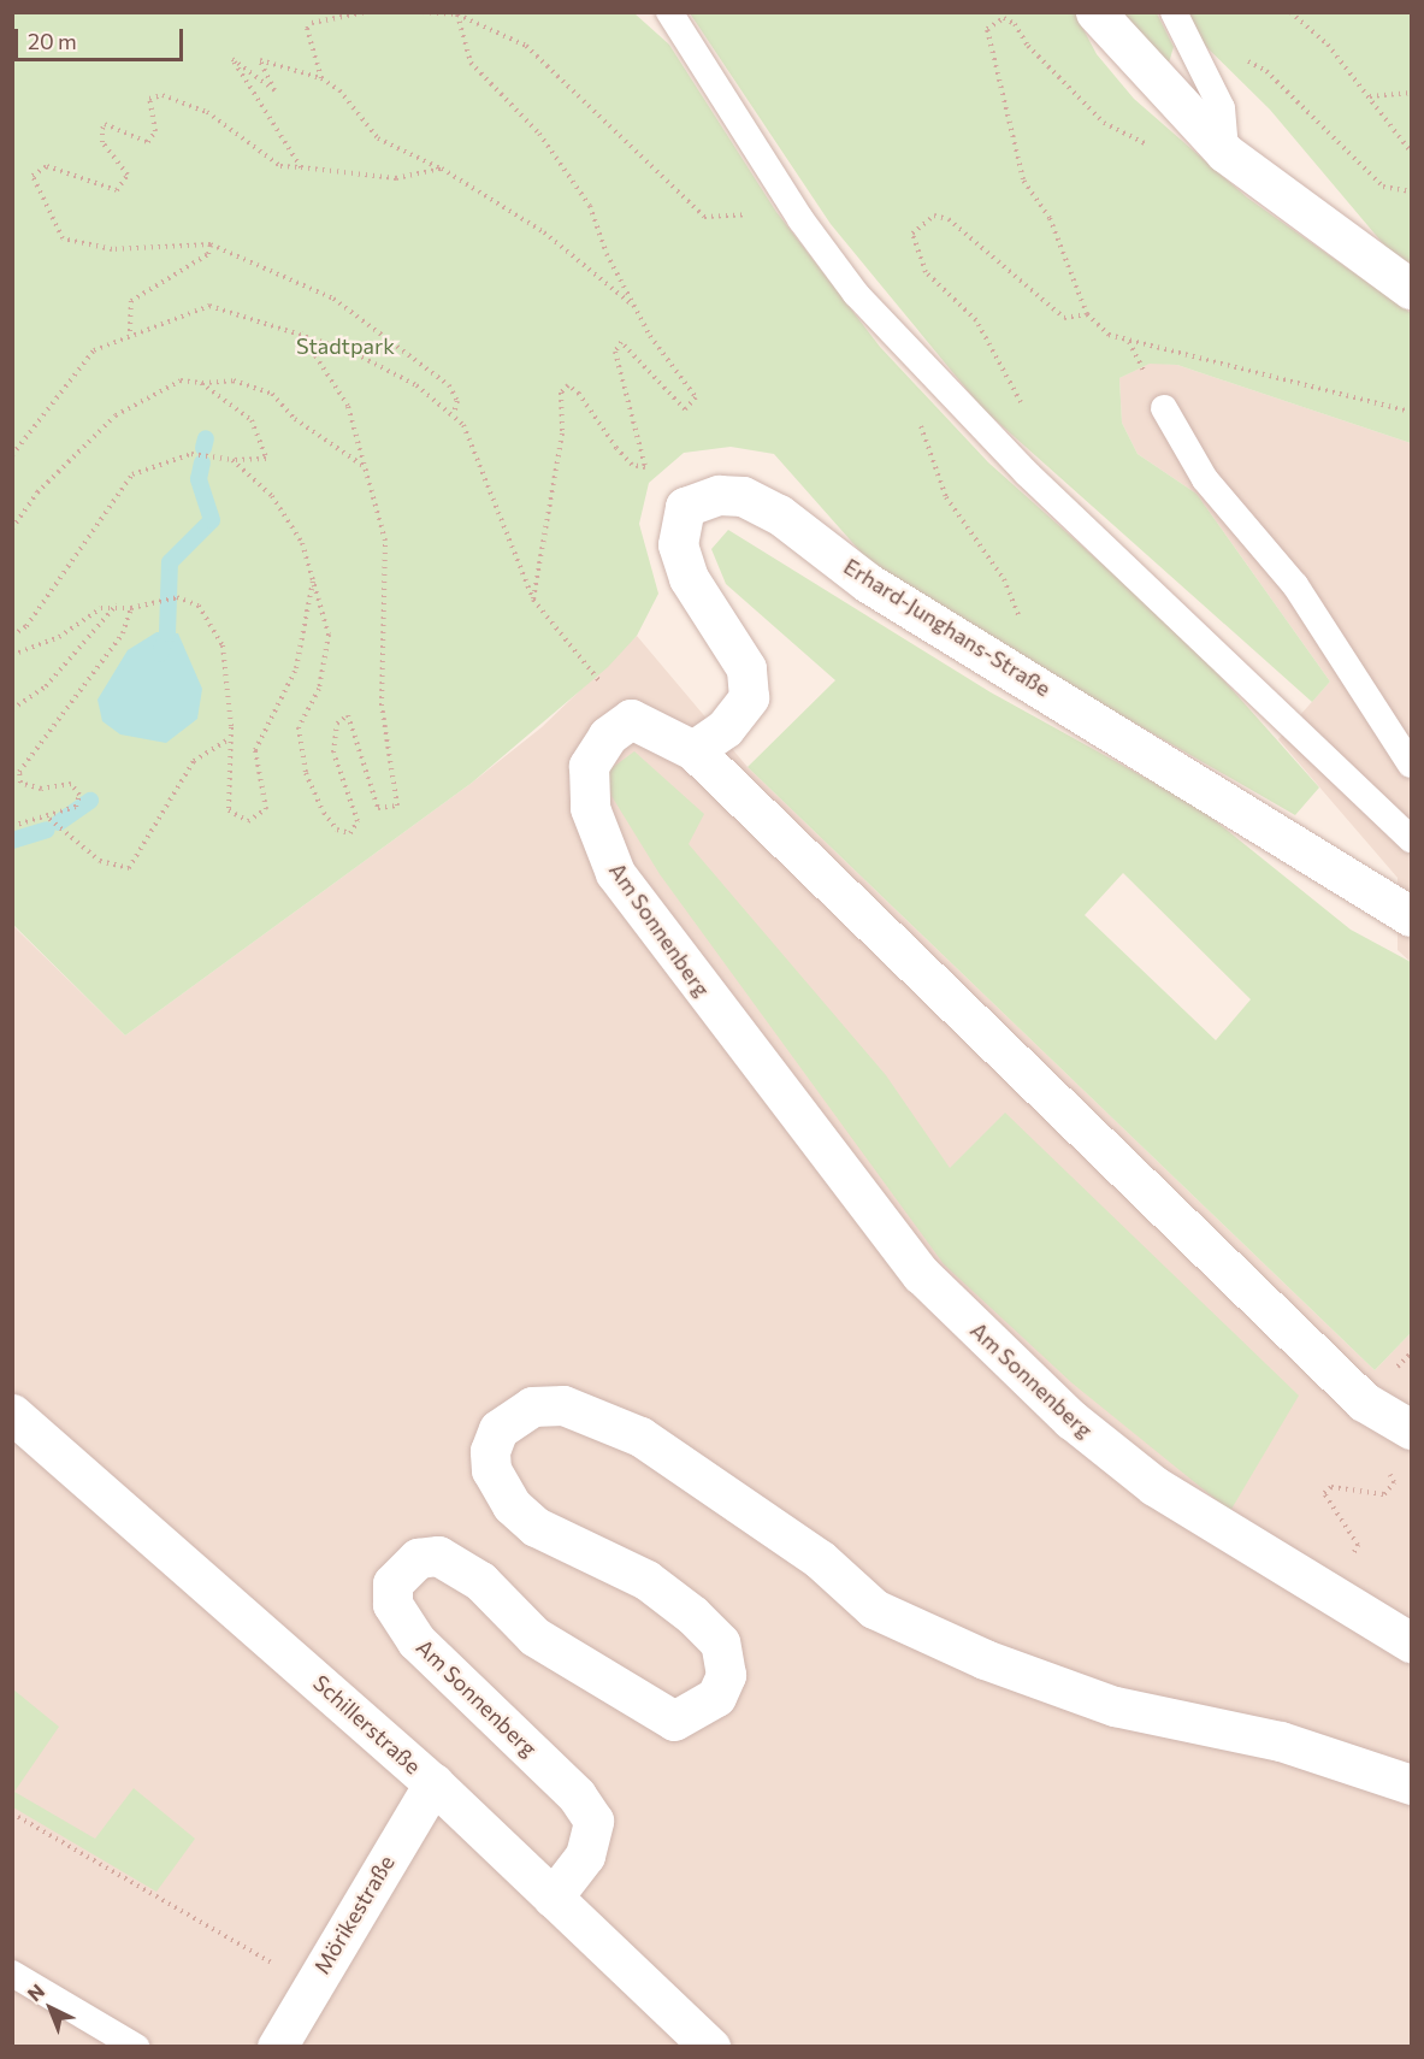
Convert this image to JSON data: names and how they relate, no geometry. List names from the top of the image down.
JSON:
{
  "streets": {
    "street": [
      "Erhard-Junghans-Straße",
      "Am Sonnenberg",
      "Schillerstraße",
      "Mörikestraße"
    ]
  },
  "crossings": [
    ["Erhard-Junghans-Straße", "Am Sonnenberg"],
    ["Am Sonnenberg", "Schillerstraße"],
    ["Schillerstraße", "Mörikestraße"]
  ],
  "parks": ["Stadtpark"],
  "scale_bar": "20 m",
  "north": "top left"
}
